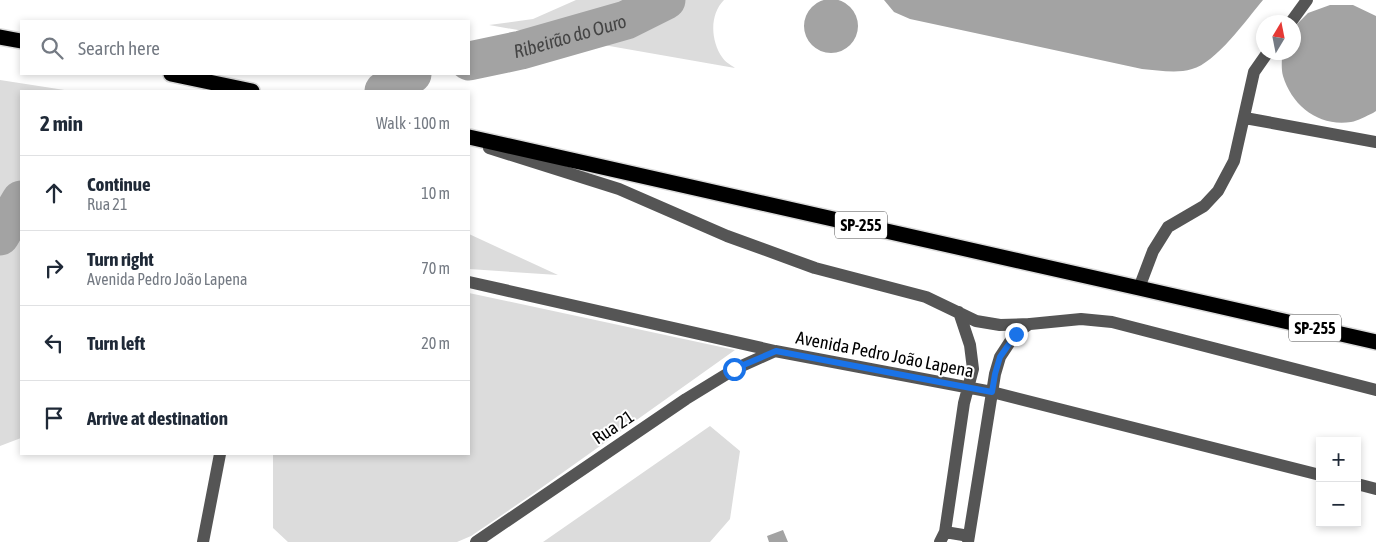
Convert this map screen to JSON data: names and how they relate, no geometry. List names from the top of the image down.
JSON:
{
  "streets": {
    "highway": ["SP-255"],
    "street": ["Avenida Pedro João Lapena", "Rua 21"]
  },
  "crossings": [
    ["Avenida Pedro João Lapena", "Rua 21"]
  ],
  "water": ["Ribeirão do Ouro"],
  "north": "top",
  "page": {
    "search": "Search here",
    "heading": ["2 min", "Walk · 100 m"],
    "list": [
      ["Continue", "Rua 21", "10 m"],
      ["Turn right", "Avenida Pedro João Lapena", "70 m"],
      ["Turn left", "20 m"],
      "Arrive at destination"
    ],
    "map_buttons": ["+", "−"]
  }
}
